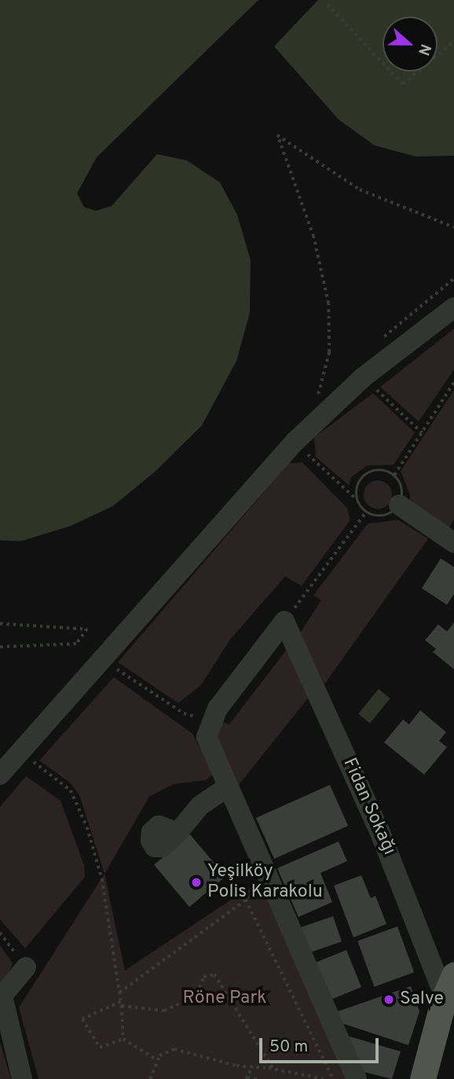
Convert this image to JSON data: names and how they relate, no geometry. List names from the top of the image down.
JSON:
{
  "streets": {
    "street": ["Fidan Sokağı"]
  },
  "parks": ["Röne Park"],
  "places": ["Yeşilköy Polis Karakolu", "Salve"],
  "scale_bar": "50 m",
  "north": "right"
}
